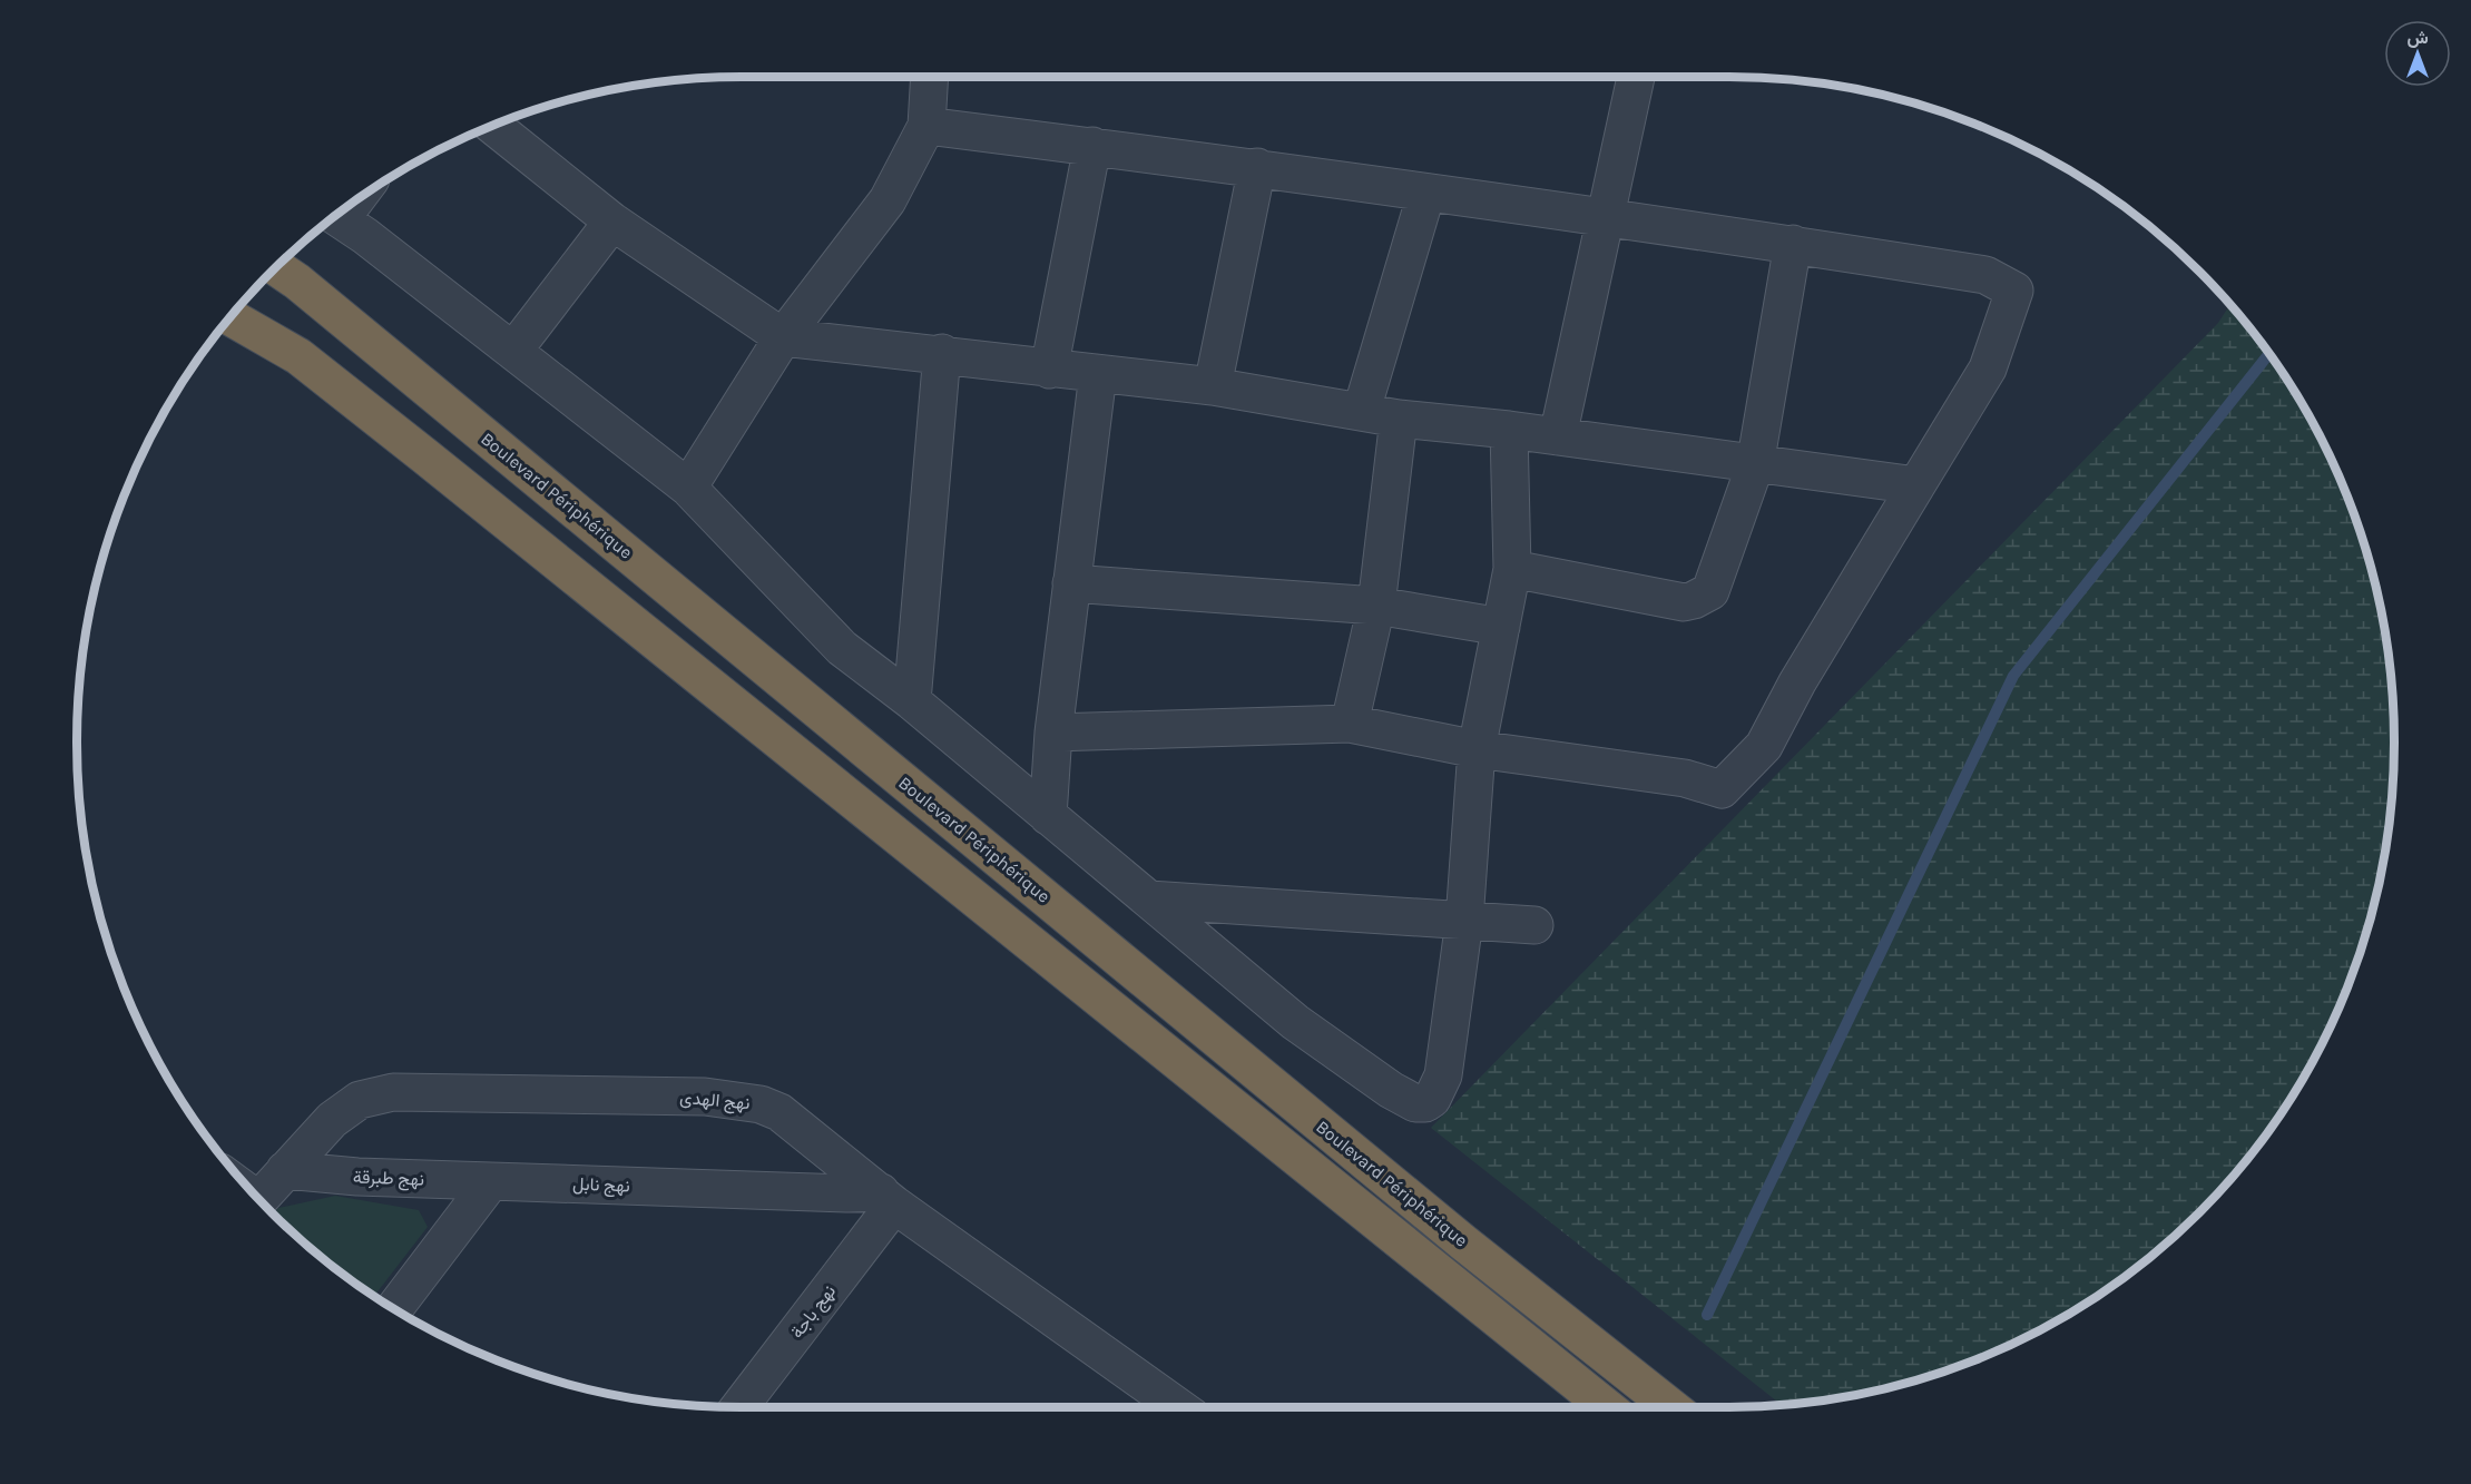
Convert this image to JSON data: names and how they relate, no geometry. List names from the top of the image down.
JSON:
{
  "streets": {
    "highway": ["Boulevard Périphérique"],
    "street": [
      "نهج الهدى",
      "نهج طبرقة",
      "نهج نابل",
      "نهج باجة"
    ]
  },
  "crossings": [
    ["نهج الهدى", "نهج طبرقة"],
    ["نهج الهدى", "نهج نابل"],
    ["نهج الهدى", "نهج باجة"],
    ["نهج طبرقة", "نهج نابل"],
    ["نهج نابل", "نهج باجة"]
  ],
  "north": "top"
}
